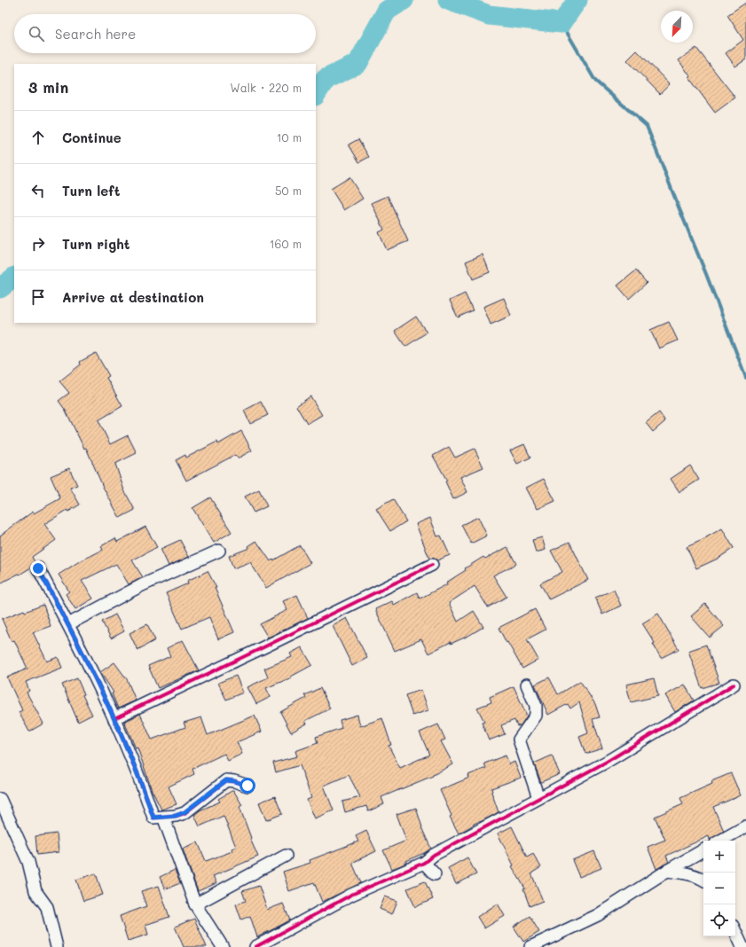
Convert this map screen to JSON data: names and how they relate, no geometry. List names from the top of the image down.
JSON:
{
  "north": "bottom left",
  "page": {
    "search": "Search here",
    "heading": ["3 min", "Walk · 220 m"],
    "list": [
      ["Continue", "10 m"],
      ["Turn left", "50 m"],
      ["Turn right", "160 m"],
      "Arrive at destination"
    ],
    "map_buttons": ["+", "−"]
  }
}
